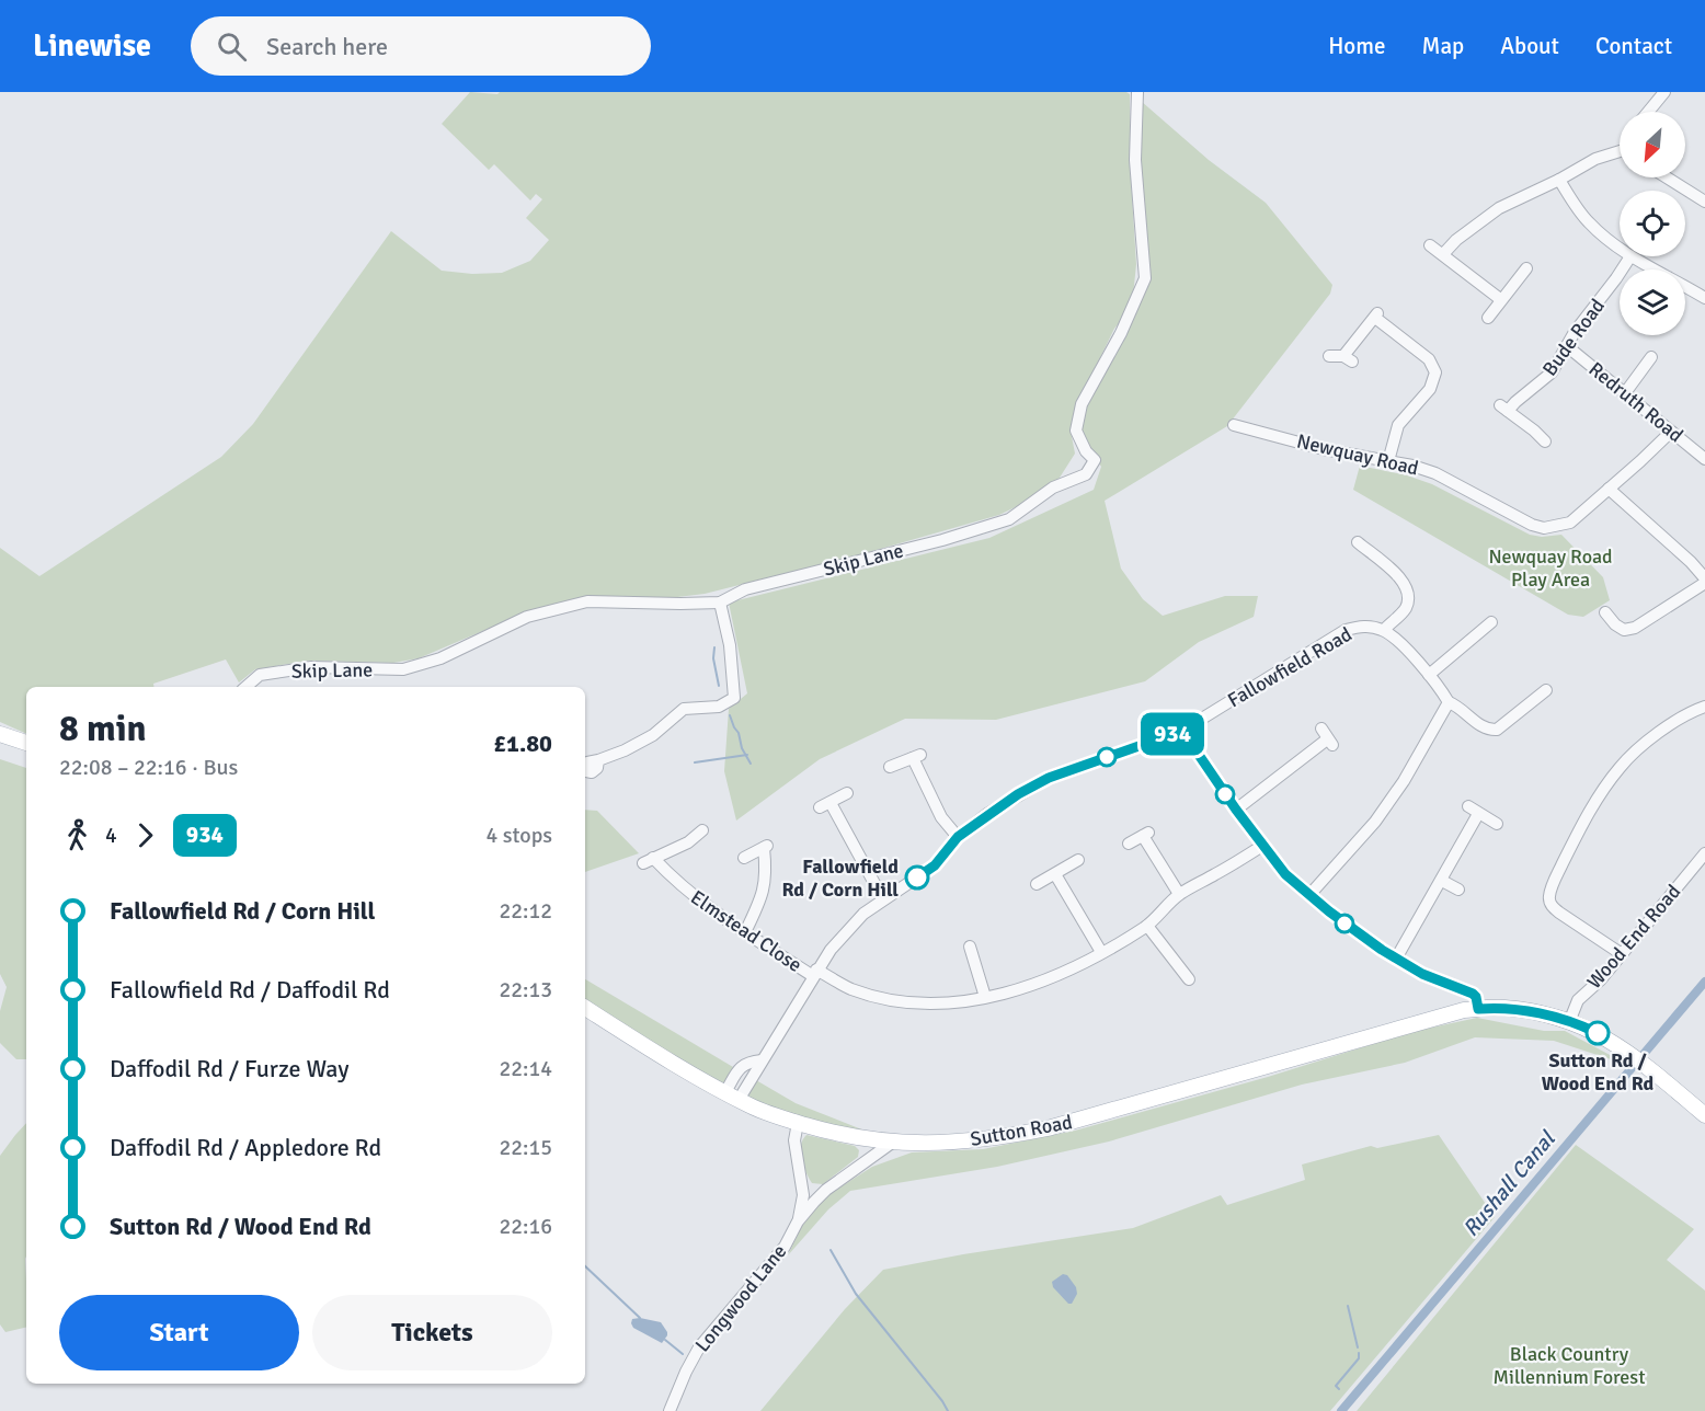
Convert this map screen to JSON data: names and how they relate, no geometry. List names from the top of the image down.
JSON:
{
  "streets": {
    "main road": ["Sutton Road"],
    "street": [
      "Bude Road",
      "Redruth Road",
      "Newquay Road",
      "Skip Lane",
      "Fallowfield Road",
      "Elmstead Close",
      "Wood End Road",
      "Longwood Lane"
    ]
  },
  "crossings": [
    ["Bude Road", "Redruth Road"],
    ["Redruth Road", "Newquay Road"],
    ["Fallowfield Road", "Elmstead Close"],
    ["Fallowfield Road", "Sutton Road"],
    ["Wood End Road", "Sutton Road"],
    ["Sutton Road", "Longwood Lane"]
  ],
  "water": ["Rushall Canal"],
  "parks": ["Newquay Road Play Area", "Black Country Millennium Forest"],
  "places": ["Fallowfield Rd / Corn Hill", "Sutton Rd / Wood End Rd"],
  "lines": ["bus line 934"],
  "north": "bottom left",
  "page": {
    "header": "Linewise",
    "search": "Search here",
    "nav": [
      "Home",
      "Map",
      "About",
      "Contact"
    ],
    "on_map": "934",
    "heading": ["8 min", "22:08 – 22:16 · Bus", "£1.80"],
    "legs": ["4", "934", "4 stops"],
    "list": [
      {
        "name": "Fallowfield Rd / Corn Hill",
        "value": "22:12"
      },
      {
        "name": "Fallowfield Rd / Daffodil Rd",
        "value": "22:13"
      },
      {
        "name": "Daffodil Rd / Furze Way",
        "value": "22:14"
      },
      {
        "name": "Daffodil Rd / Appledore Rd",
        "value": "22:15"
      },
      {
        "name": "Sutton Rd / Wood End Rd",
        "value": "22:16"
      }
    ],
    "buttons": ["Start", "Tickets"]
  }
}
